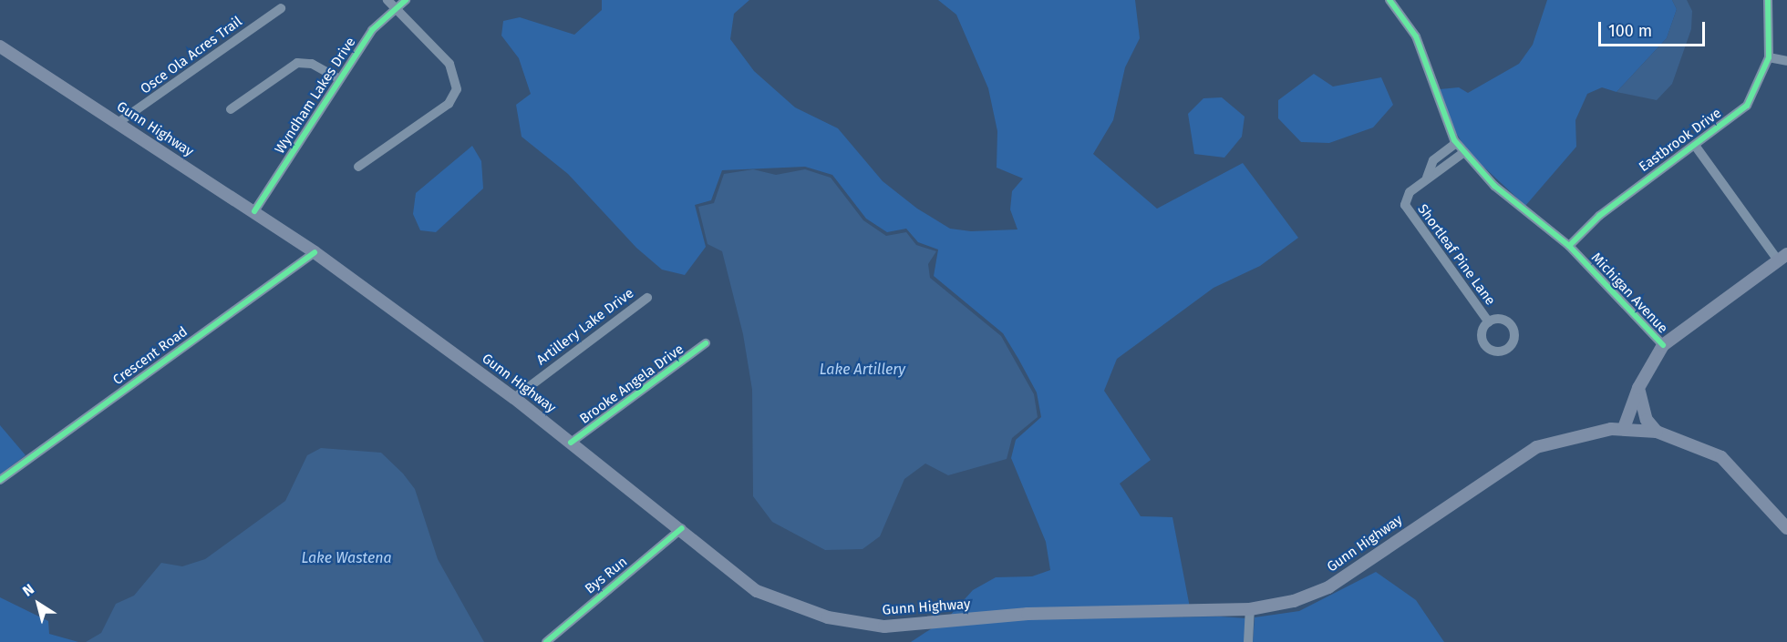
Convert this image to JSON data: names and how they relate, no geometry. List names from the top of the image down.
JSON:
{
  "streets": {
    "main road": ["Gunn Highway"],
    "street": [
      "Osce Ola Acres Trail",
      "Wyndham Lakes Drive",
      "Eastbrook Drive",
      "Shortleaf Pine Lane",
      "Michigan Avenue",
      "Artillery Lake Drive",
      "Crescent Road",
      "Brooke Angela Drive",
      "Bys Run"
    ]
  },
  "crossings": [
    ["Osce Ola Acres Trail", "Gunn Highway"],
    ["Wyndham Lakes Drive", "Gunn Highway"],
    ["Gunn Highway", "Artillery Lake Drive"],
    ["Gunn Highway", "Crescent Road"],
    ["Gunn Highway", "Brooke Angela Drive"],
    ["Gunn Highway", "Bys Run"],
    ["Eastbrook Drive", "Michigan Avenue"],
    ["Shortleaf Pine Lane", "Michigan Avenue"]
  ],
  "water": ["Lake Artillery", "Lake Wastena"],
  "scale_bar": "100 m",
  "north": "top left"
}
